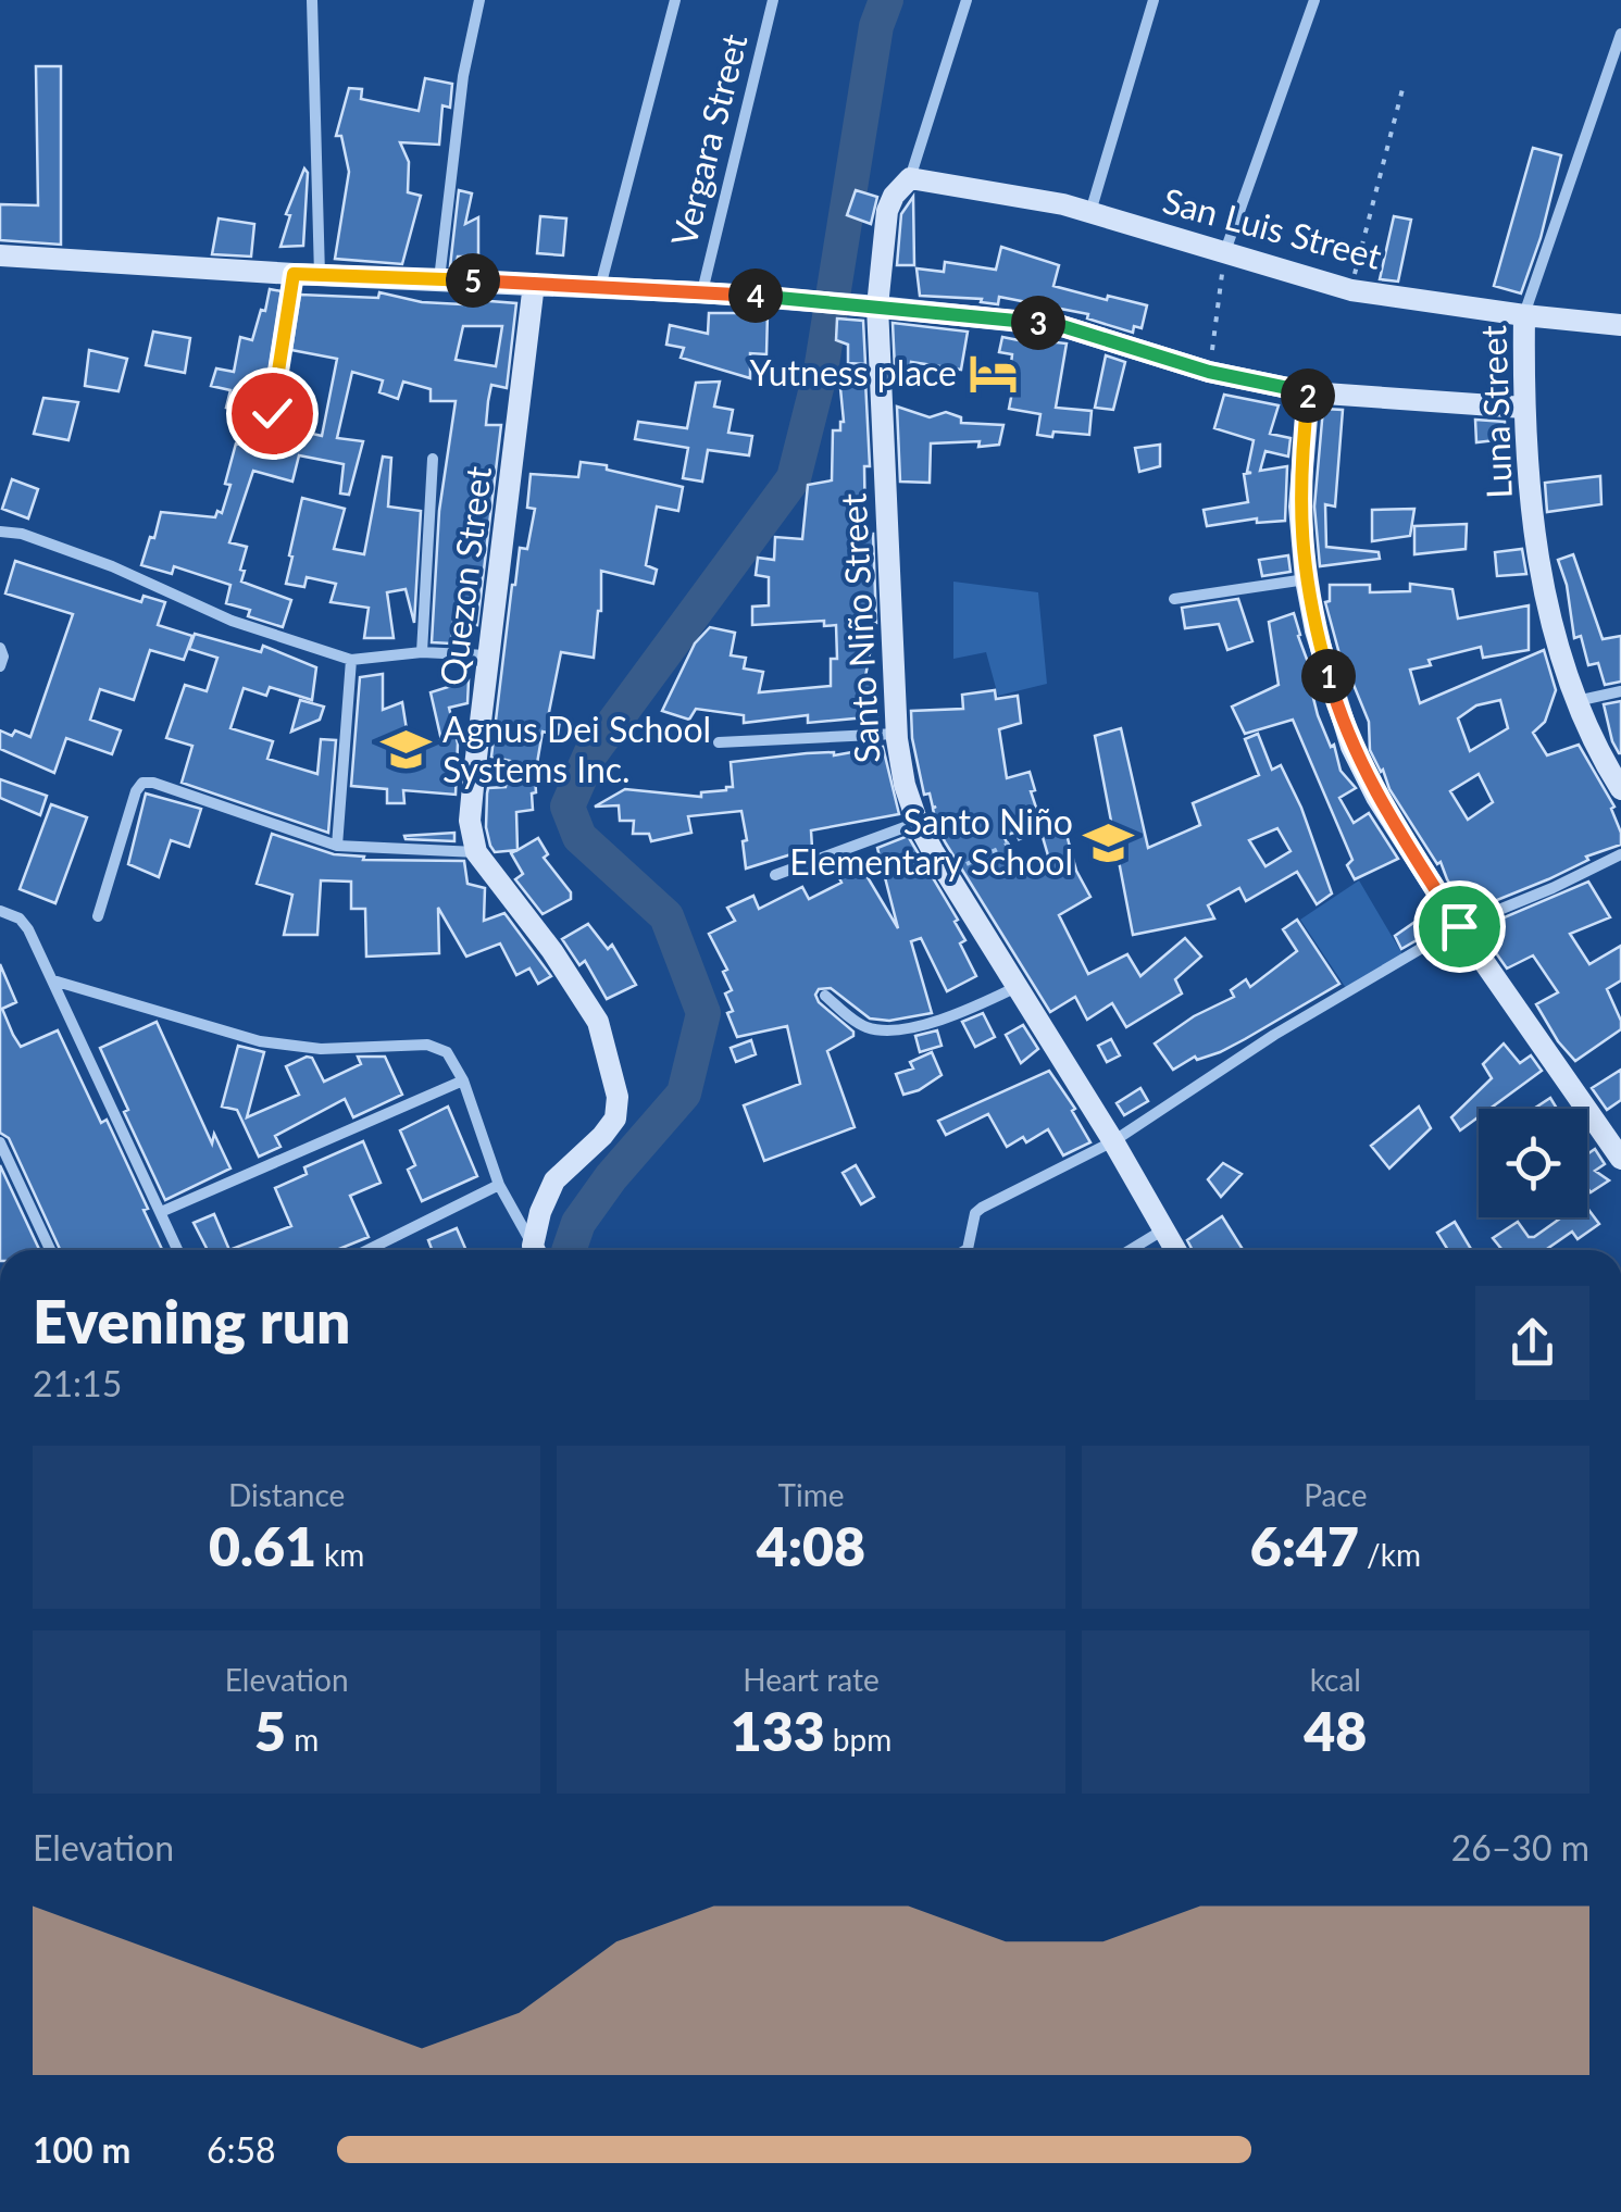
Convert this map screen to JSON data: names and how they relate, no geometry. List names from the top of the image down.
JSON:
{
  "streets": {
    "street": [
      "Vergara Street",
      "San Luis Street",
      "Luna Street",
      "Quezon Street",
      "Santo Niño Street"
    ]
  },
  "crossings": [
    ["San Luis Street", "Luna Street"],
    ["San Luis Street", "Santo Niño Street"]
  ],
  "places": {
    "hotel": ["Yutness place"],
    "school or university": ["Agnus Dei School Systems Inc.", "Santo Niño Elementary School"]
  },
  "page": {
    "pins": [
      "5",
      "4",
      "3",
      "2",
      "1"
    ],
    "heading": ["Evening run", "21:15"],
    "stats": [
      ["Distance", "0.61 km"],
      ["Time", "4:08"],
      ["Pace", "6:47 /km"],
      ["Elevation", "5 m"],
      ["Heart rate", "133 bpm"],
      ["kcal", "48"]
    ],
    "chart": ["Elevation", "26–30 m"],
    "list": [
      {
        "name": "100 m",
        "note": "6:58"
      }
    ]
  }
}
